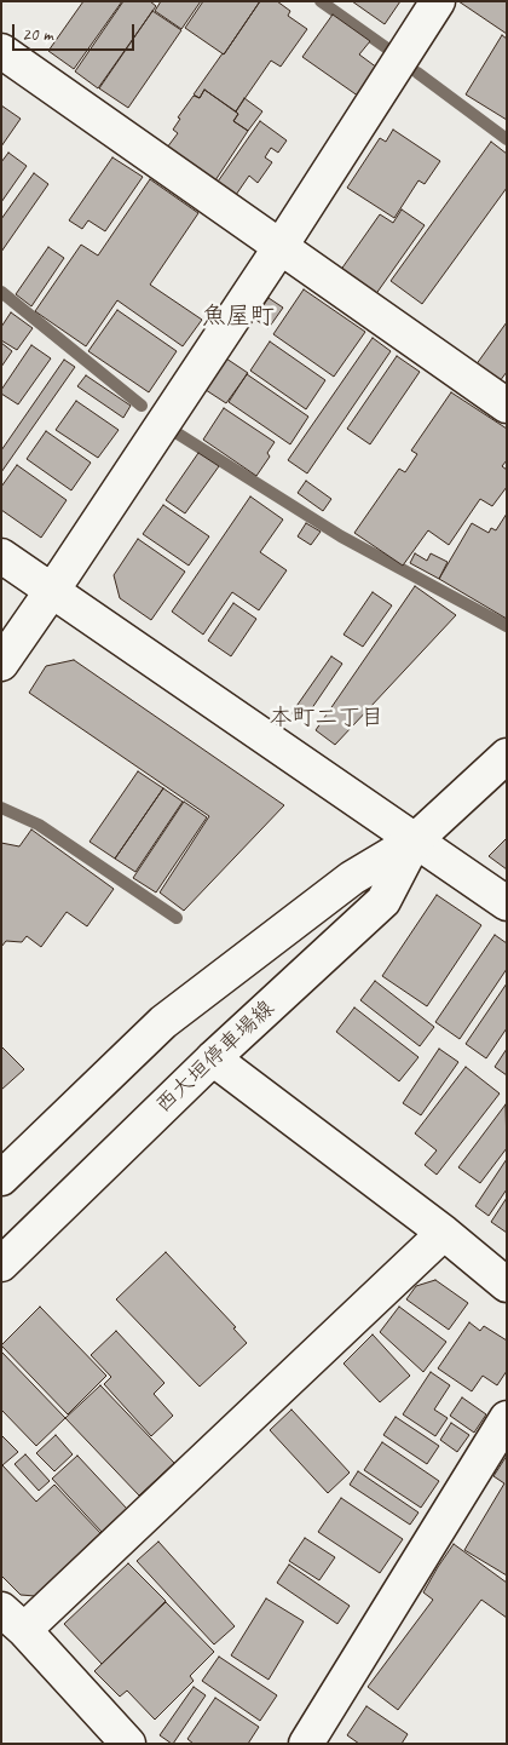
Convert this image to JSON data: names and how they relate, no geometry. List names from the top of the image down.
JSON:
{
  "streets": {
    "street": ["西大垣停車場線"]
  },
  "districts": ["魚屋町", "本町二丁目"],
  "scale_bar": "20 m"
}
